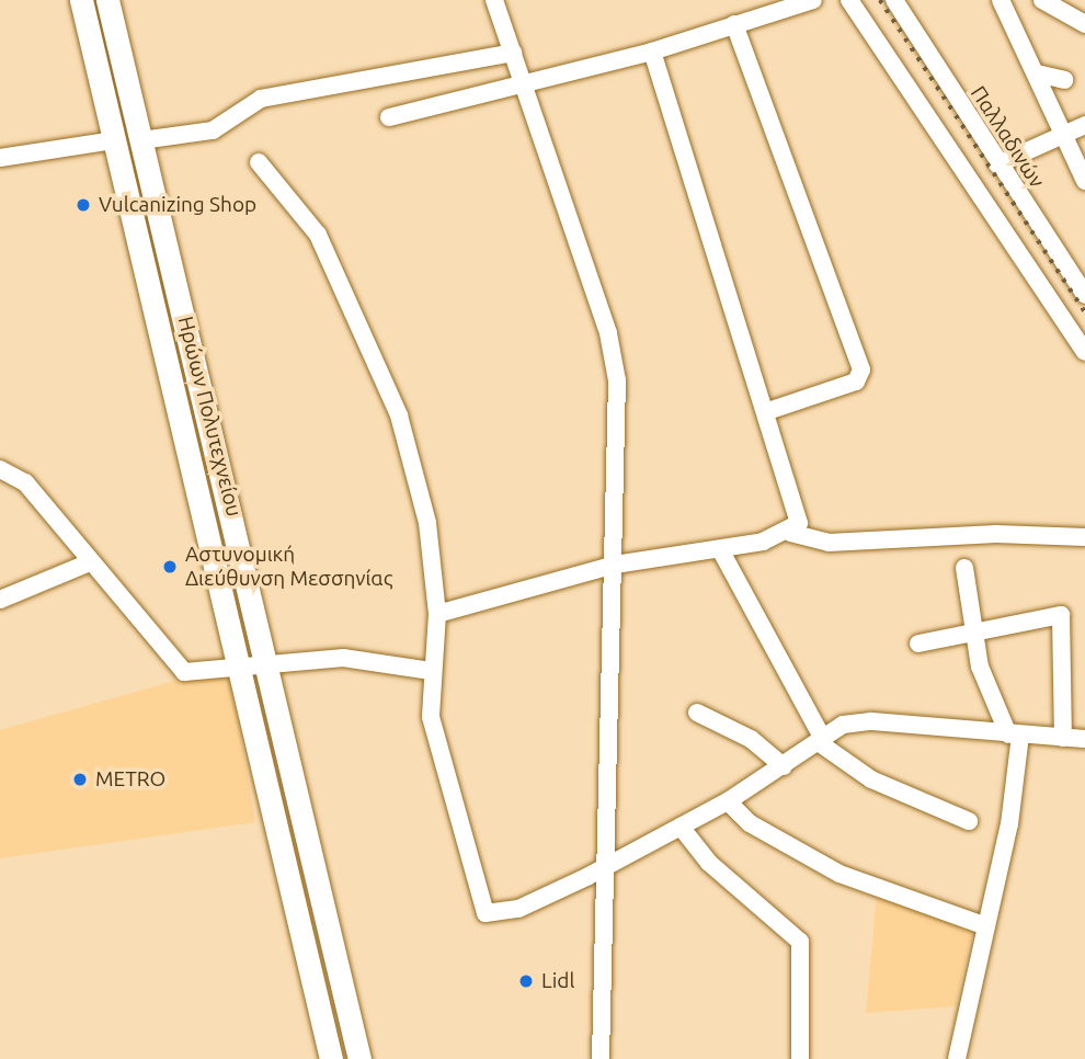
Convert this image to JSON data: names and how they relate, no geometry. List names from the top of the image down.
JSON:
{
  "streets": {
    "main road": ["Ηρώων Πολυτεχνείου"],
    "street": ["Παλλαδινών"]
  },
  "places": [
    "Vulcanizing Shop",
    "Αστυνομική Διεύθυνση Μεσσηνίας",
    "METRO",
    "Lidl"
  ]
}
